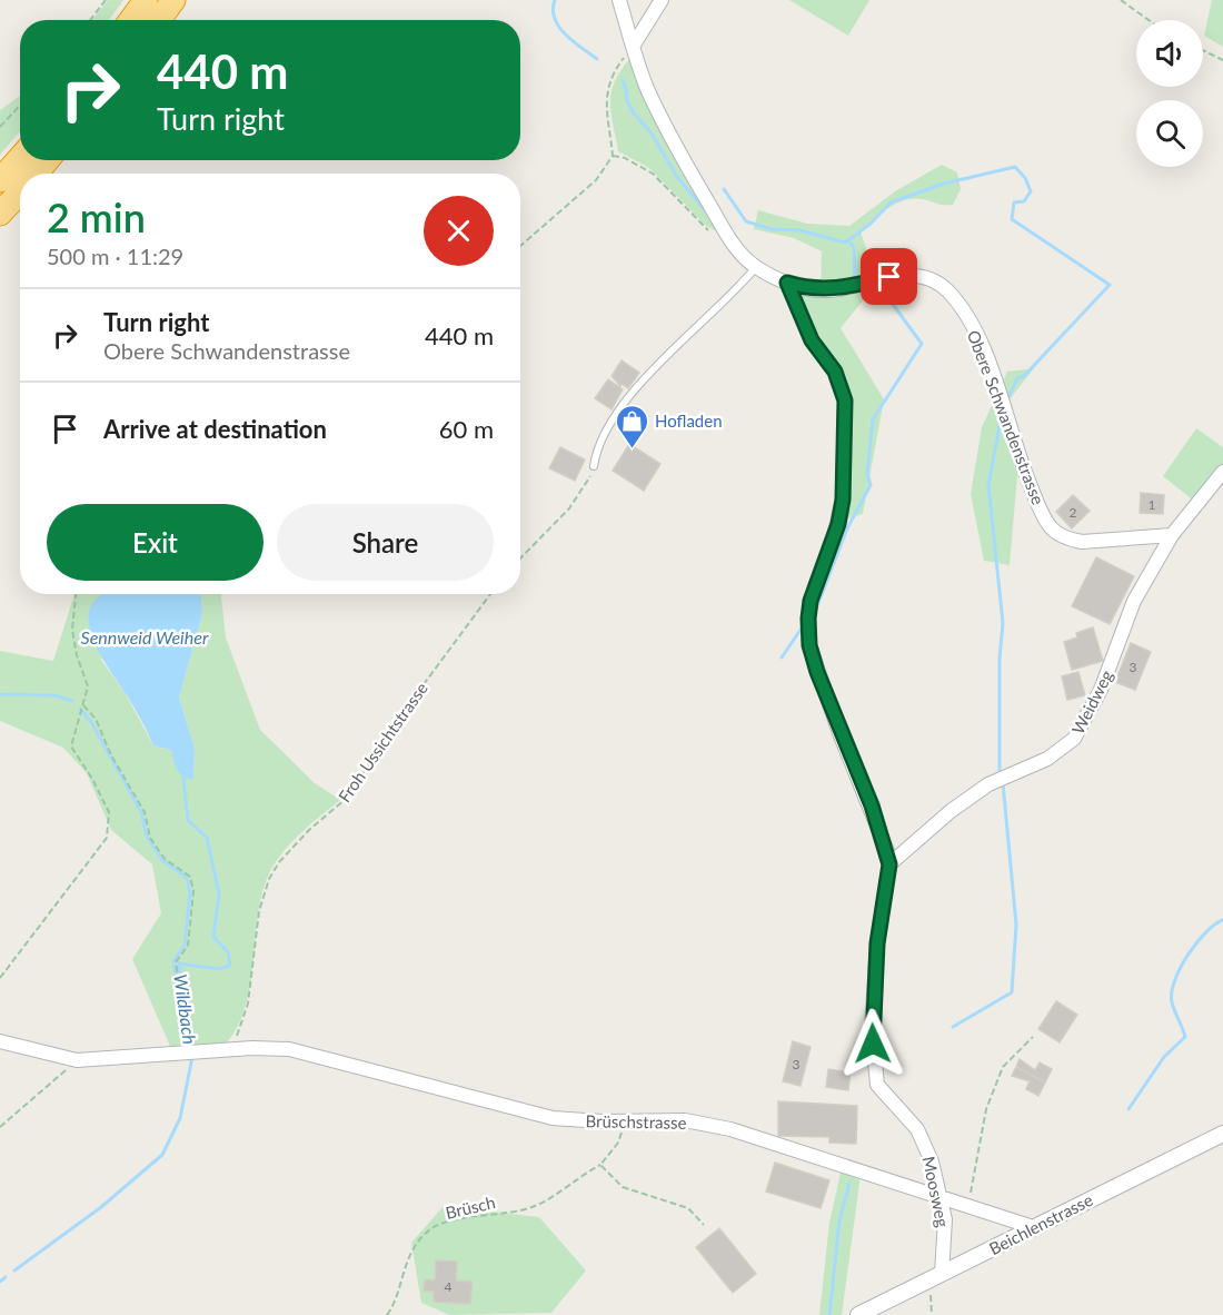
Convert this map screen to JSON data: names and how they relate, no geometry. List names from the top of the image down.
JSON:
{
  "streets": {
    "street": [
      "Obere Schwandenstrasse",
      "Weidweg",
      "Brüschstrasse",
      "Moosweg",
      "Beichlenstrasse"
    ],
    "path": ["Froh Ussichtstrasse", "Brüsch"]
  },
  "crossings": [
    ["Obere Schwandenstrasse", "Weidweg"],
    ["Obere Schwandenstrasse", "Moosweg"],
    ["Weidweg", "Moosweg"],
    ["Froh Ussichtstrasse", "Brüschstrasse"],
    ["Brüschstrasse", "Moosweg"],
    ["Brüschstrasse", "Beichlenstrasse"],
    ["Moosweg", "Beichlenstrasse"]
  ],
  "water": ["Sennweid Weiher", "Wildbach"],
  "places": {
    "shop": ["Hofladen"]
  },
  "house_numbers": [
    "1",
    "2",
    "3",
    "3",
    "4"
  ],
  "page": {
    "turn": ["440 m", "Turn right"],
    "heading": ["2 min", "500 m · 11:29"],
    "list": [
      {
        "name": "Turn right",
        "note": "Obere Schwandenstrasse",
        "value": "440 m"
      },
      {
        "name": "Arrive at destination",
        "value": "60 m"
      }
    ],
    "buttons": ["Exit", "Share"]
  }
}
